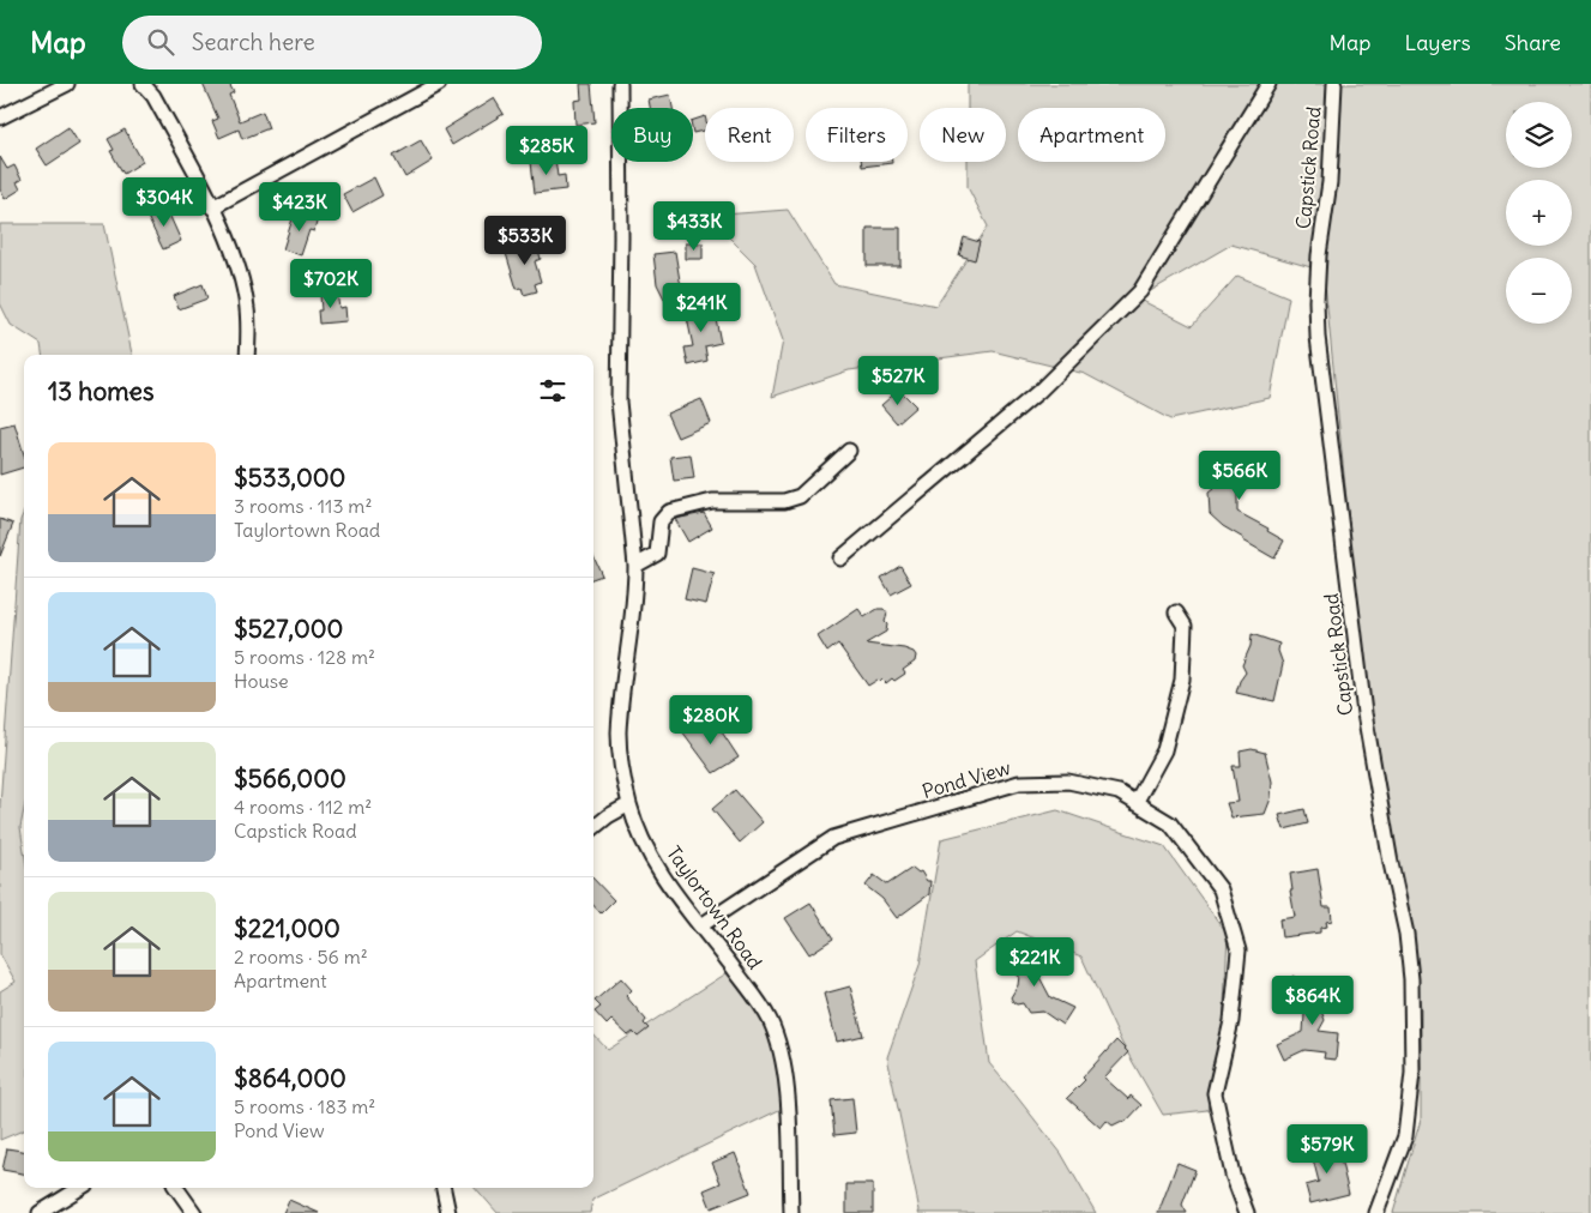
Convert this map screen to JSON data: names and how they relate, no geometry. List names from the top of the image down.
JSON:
{
  "streets": {
    "street": ["Capstick Road", "Pond View", "Taylortown Road"]
  },
  "crossings": [
    ["Pond View", "Taylortown Road"]
  ],
  "page": {
    "header": "Map",
    "search": "Search here",
    "nav": ["Map", "Layers", "Share"],
    "map_buttons": ["+", "−"],
    "chip": [
      "Buy",
      "Rent",
      "Filters",
      "New",
      "Apartment"
    ],
    "price": [
      "$285K",
      "$304K",
      "$423K",
      "$433K",
      "$533K",
      "$702K",
      "$241K",
      "$527K",
      "$566K",
      "$280K",
      "$221K",
      "$864K",
      "$579K"
    ],
    "heading": "13 homes",
    "list": [
      {
        "name": "$533,000",
        "note": "3 rooms · 113 m² · Taylortown Road"
      },
      {
        "name": "$527,000",
        "note": "5 rooms · 128 m² · House"
      },
      {
        "name": "$566,000",
        "note": "4 rooms · 112 m² · Capstick Road"
      },
      {
        "name": "$221,000",
        "note": "2 rooms · 56 m² · Apartment"
      },
      {
        "name": "$864,000",
        "note": "5 rooms · 183 m² · Pond View"
      }
    ]
  }
}
